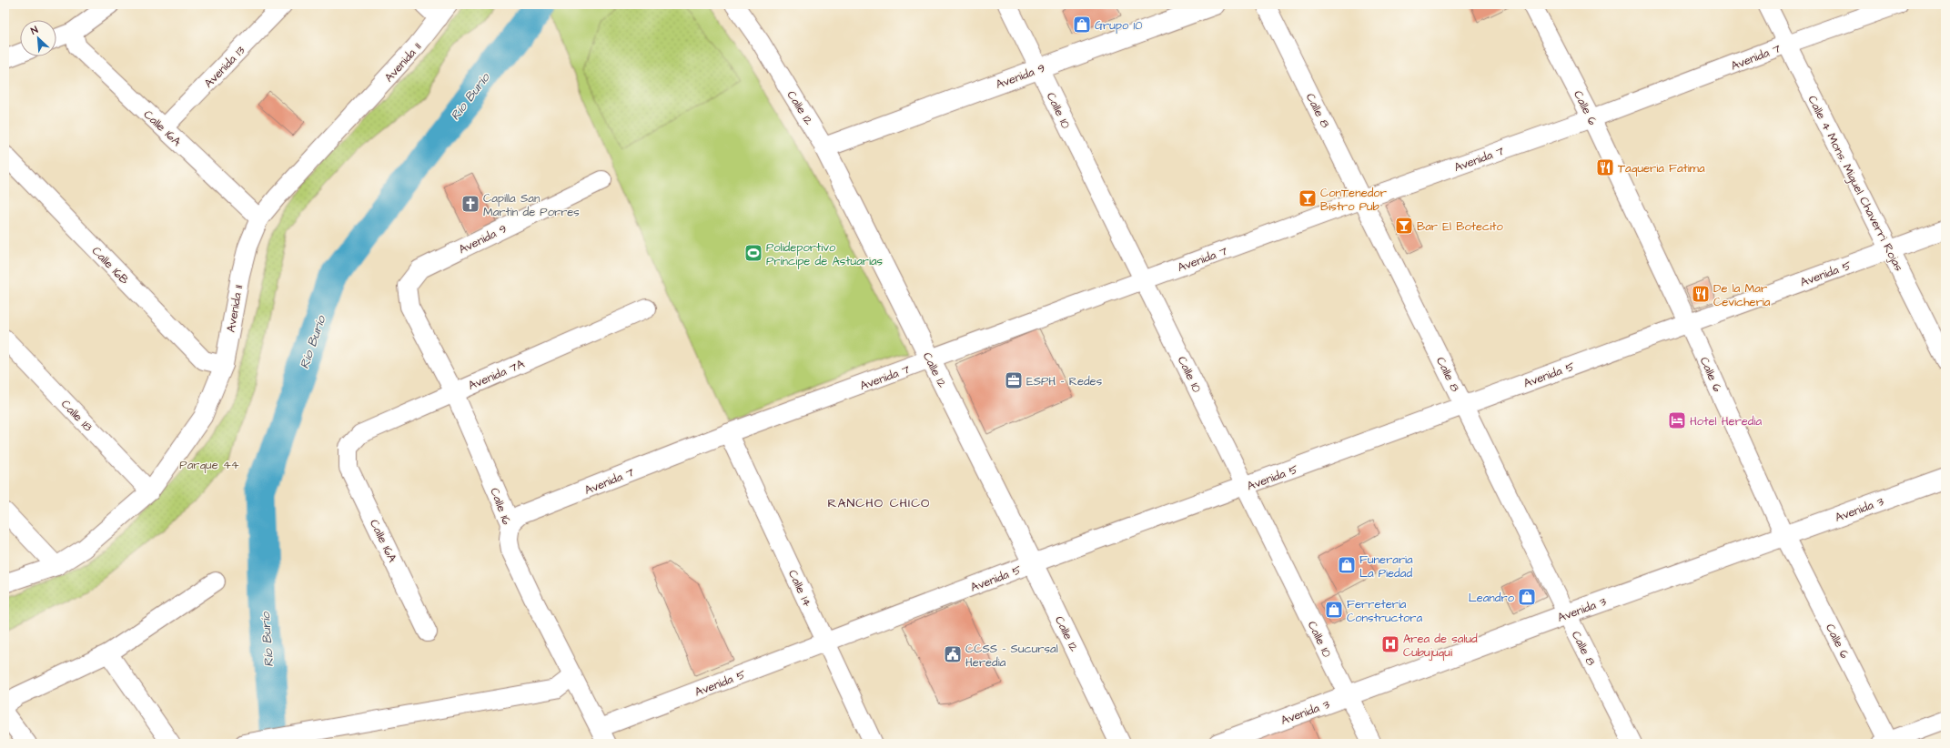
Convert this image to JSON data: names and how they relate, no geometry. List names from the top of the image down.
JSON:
{
  "streets": {
    "street": [
      "Avenida 7",
      "Avenida 11",
      "Avenida 13",
      "Avenida 9",
      "Calle 12",
      "Calle 6",
      "Calle 10",
      "Calle 8",
      "Calle 16A",
      "Calle 4 Mons. Miguel Chaverri Rojas",
      "Calle 16B",
      "Avenida 5",
      "Avenida 7A",
      "Calle 18",
      "Calle 16",
      "Avenida 3",
      "Calle 14"
    ]
  },
  "crossings": [
    ["Avenida 7", "Calle 12"],
    ["Avenida 7", "Calle 6"],
    ["Avenida 7", "Calle 10"],
    ["Avenida 7", "Calle 8"],
    ["Avenida 7", "Calle 4 Mons. Miguel Chaverri Rojas"],
    ["Avenida 7", "Calle 16"],
    ["Avenida 7", "Calle 14"],
    ["Avenida 11", "Calle 16A"],
    ["Avenida 11", "Calle 16B"],
    ["Avenida 11", "Calle 18"],
    ["Avenida 13", "Calle 16A"],
    ["Avenida 9", "Calle 12"],
    ["Avenida 9", "Calle 10"],
    ["Avenida 9", "Calle 16"],
    ["Calle 12", "Avenida 5"],
    ["Calle 6", "Avenida 5"],
    ["Calle 6", "Avenida 3"],
    ["Calle 10", "Avenida 5"],
    ["Calle 10", "Avenida 3"],
    ["Calle 8", "Avenida 5"],
    ["Calle 8", "Avenida 3"],
    ["Calle 16A", "Avenida 7A"],
    ["Calle 4 Mons. Miguel Chaverri Rojas", "Avenida 5"],
    ["Avenida 5", "Calle 16"],
    ["Avenida 5", "Calle 14"],
    ["Avenida 7A", "Calle 16"]
  ],
  "districts": ["RANCHO CHICO"],
  "water": ["Río Burío"],
  "parks": ["Parque 44"],
  "places": {
    "shop": [
      "Grupo 10",
      "Funeraria La Piedad",
      "Leandro",
      "Ferretería Constructora"
    ],
    "restaurant": ["Taqueria Fatima", "De la Mar Cevicheria"],
    "bar": ["ConTenedor Bistro Pub", "Bar El Botecito"],
    "church": ["Capilla San Martín de Porres"],
    "sports": ["Polideportivo Príncipe de Astuarias"],
    "office": ["ESPH - Redes"],
    "hotel": ["Hotel Heredia"],
    "hospital": ["Area de salud Cubujuqui"],
    "public building": ["CCSS - Sucursal Heredia"]
  },
  "north": "top left"
}
